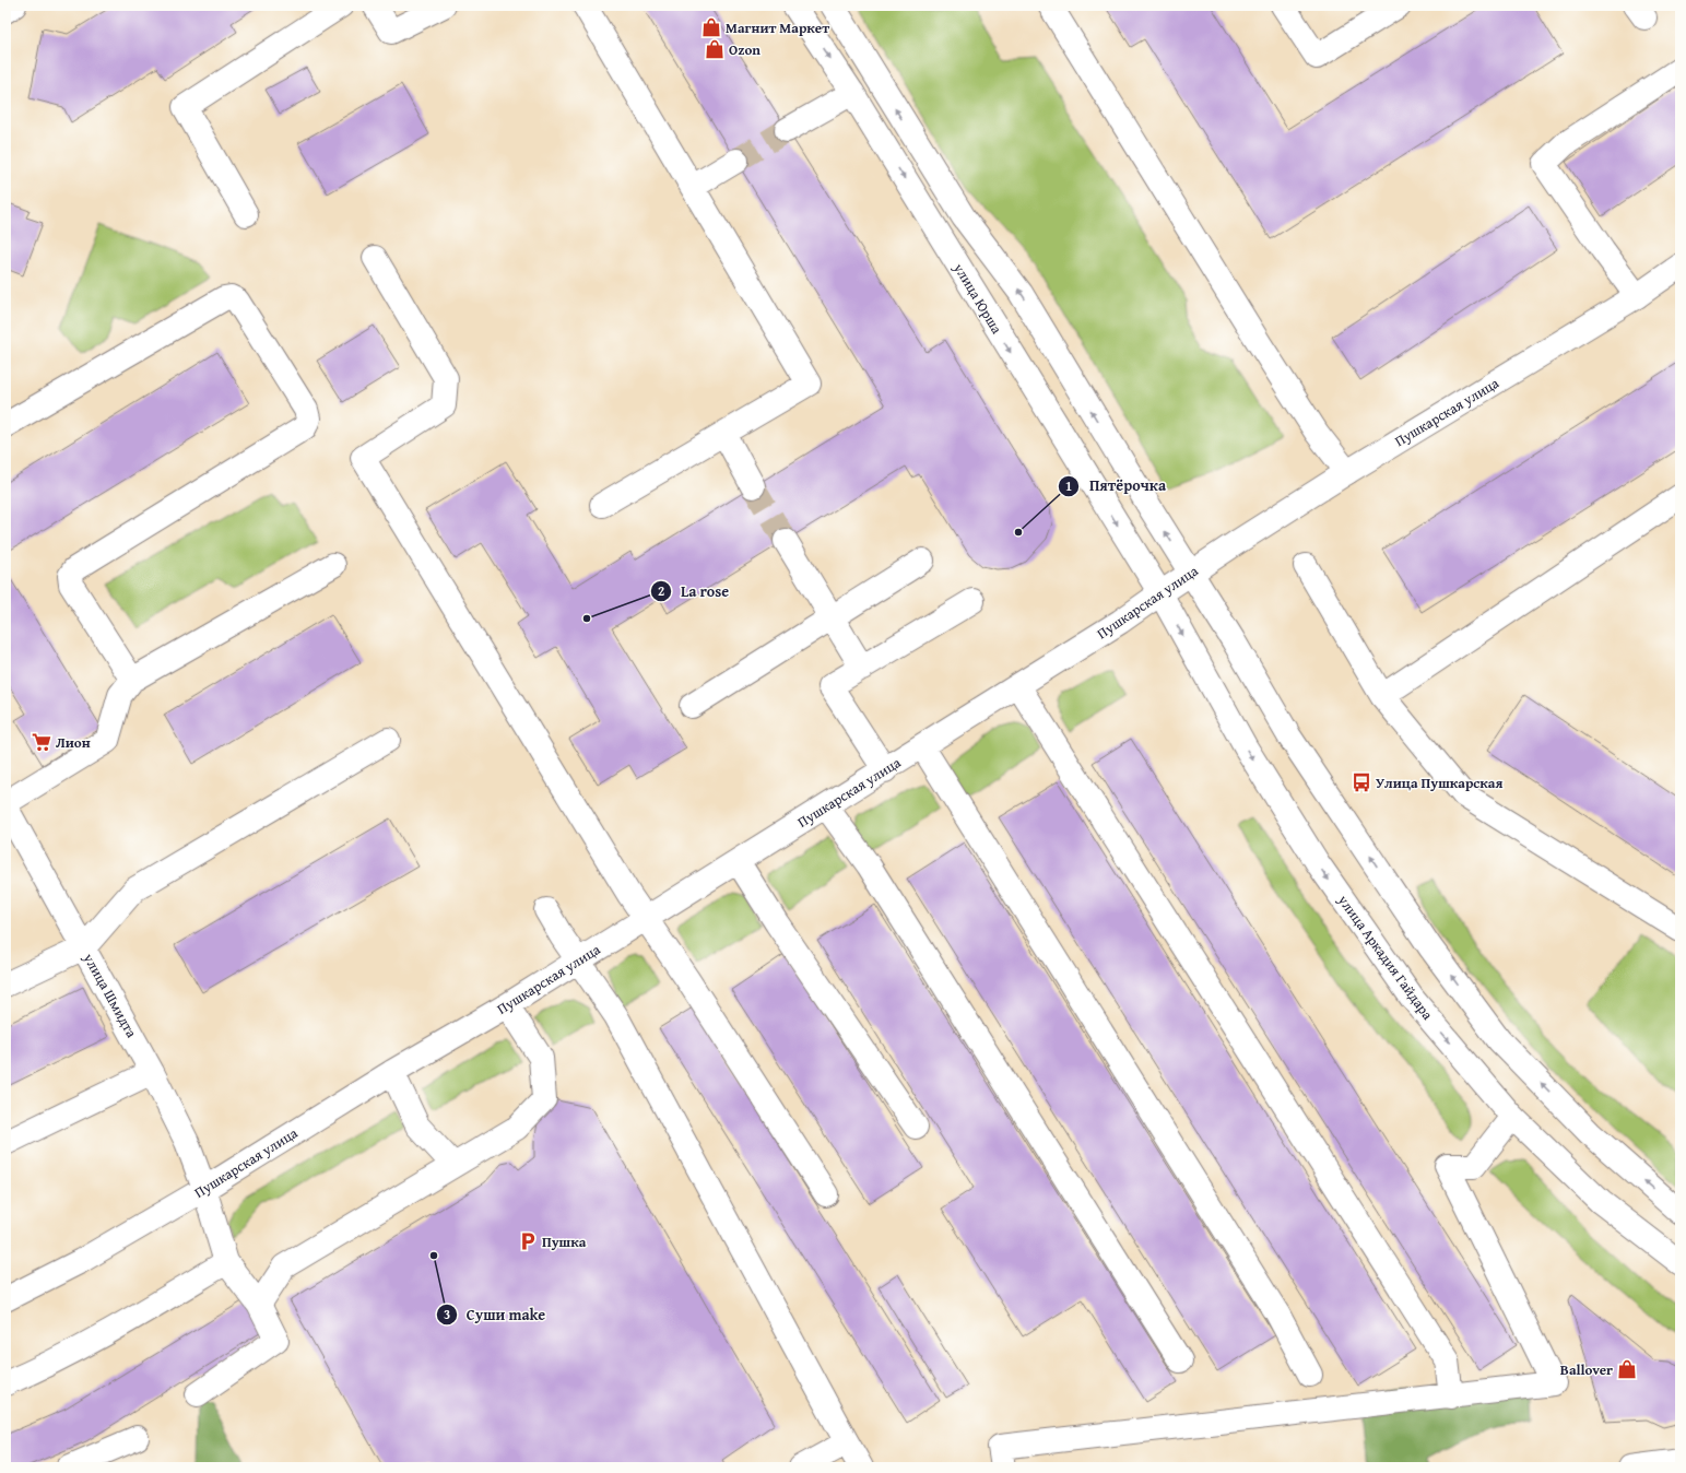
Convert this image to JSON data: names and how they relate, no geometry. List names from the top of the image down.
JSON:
{
  "streets": {
    "main road": [
      "улица Юрша",
      "Пушкарская улица",
      "улица Аркадия Гайдара",
      "улица Шмидта"
    ]
  },
  "crossings": [
    ["улица Юрша", "Пушкарская улица"],
    ["улица Юрша", "улица Аркадия Гайдара"],
    ["Пушкарская улица", "улица Аркадия Гайдара"],
    ["Пушкарская улица", "улица Шмидта"]
  ],
  "places": {
    "shop": ["Магнит Маркет", "Ozon", "Ballover"],
    "other": ["Пятёрочка", "La rose", "Суши make"],
    "supermarket": ["Лион"],
    "bus stop": ["Улица Пушкарская"],
    "parking": ["Пушка"]
  }
}
